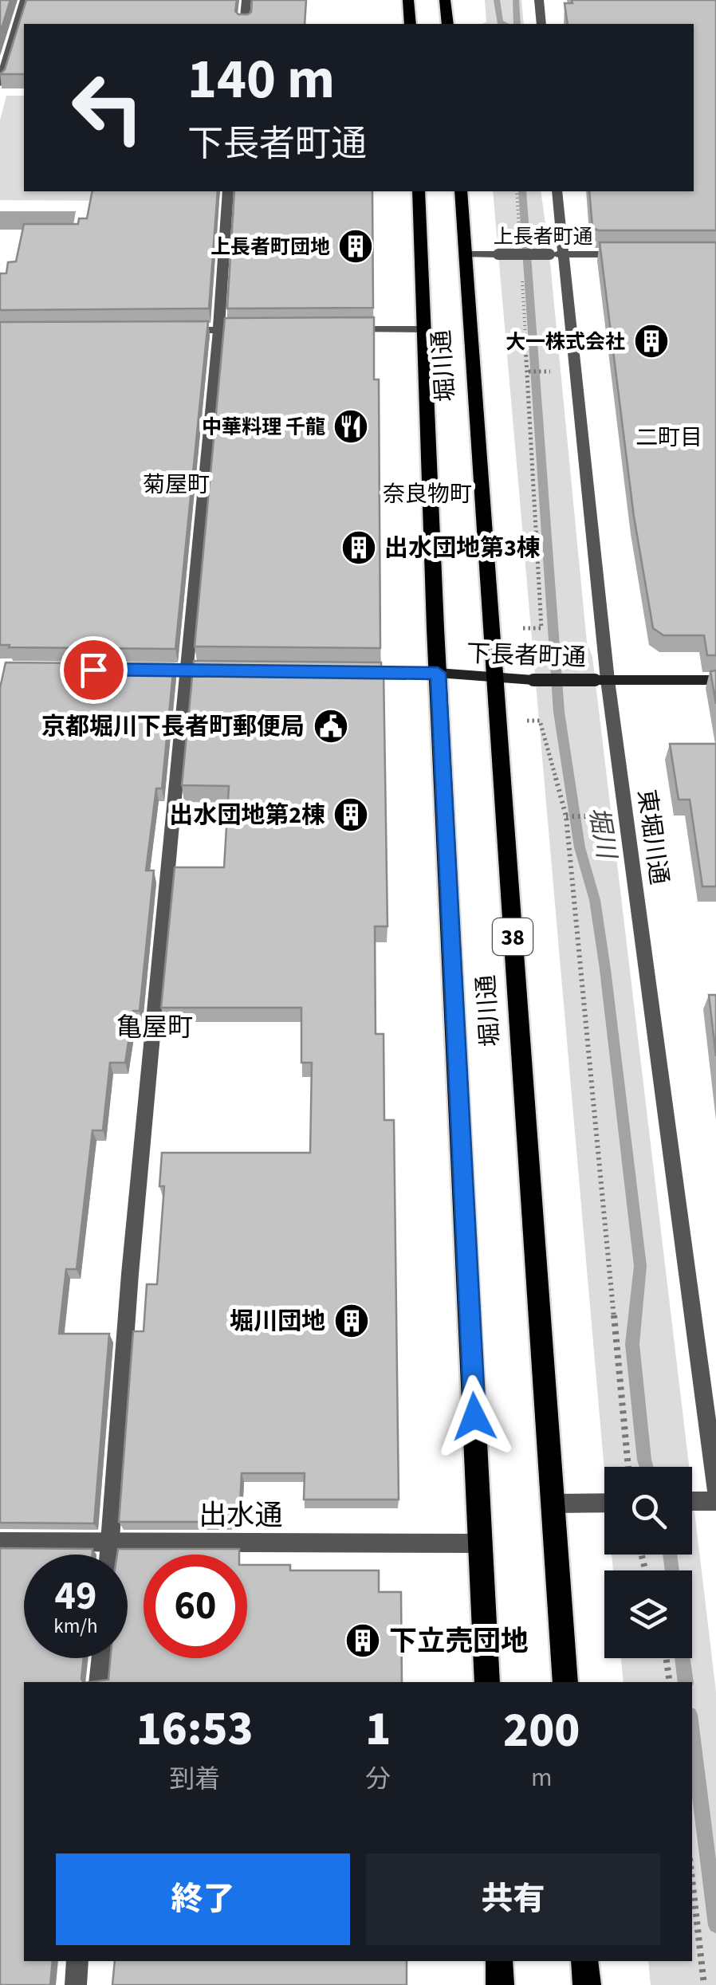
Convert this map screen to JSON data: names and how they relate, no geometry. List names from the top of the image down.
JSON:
{
  "streets": {
    "main road": ["堀川通", "38"],
    "street": [
      "上長者町通",
      "下長者町通",
      "東堀川通",
      "出水通"
    ]
  },
  "crossings": [
    ["上長者町通", "堀川通"],
    ["上長者町通", "東堀川通"],
    ["堀川通", "下長者町通"],
    ["堀川通", "出水通"],
    ["下長者町通", "東堀川通"]
  ],
  "districts": [
    "二町目",
    "菊屋町",
    "奈良物町",
    "亀屋町"
  ],
  "water": ["堀川"],
  "places": {
    "building": [
      "上長者町団地",
      "大一株式会社",
      "出水団地第3棟",
      "出水団地第2棟",
      "堀川団地",
      "下立売団地"
    ],
    "restaurant": ["中華料理 千龍"],
    "public building": ["京都堀川下長者町郵便局"]
  },
  "page": {
    "turn": ["140 m", "下長者町通"],
    "speed": "49 km/h",
    "limit": "60",
    "eta": [
      "16:53",
      "到着",
      "1",
      "分",
      "200",
      "m"
    ],
    "buttons": ["終了", "共有"]
  }
}
